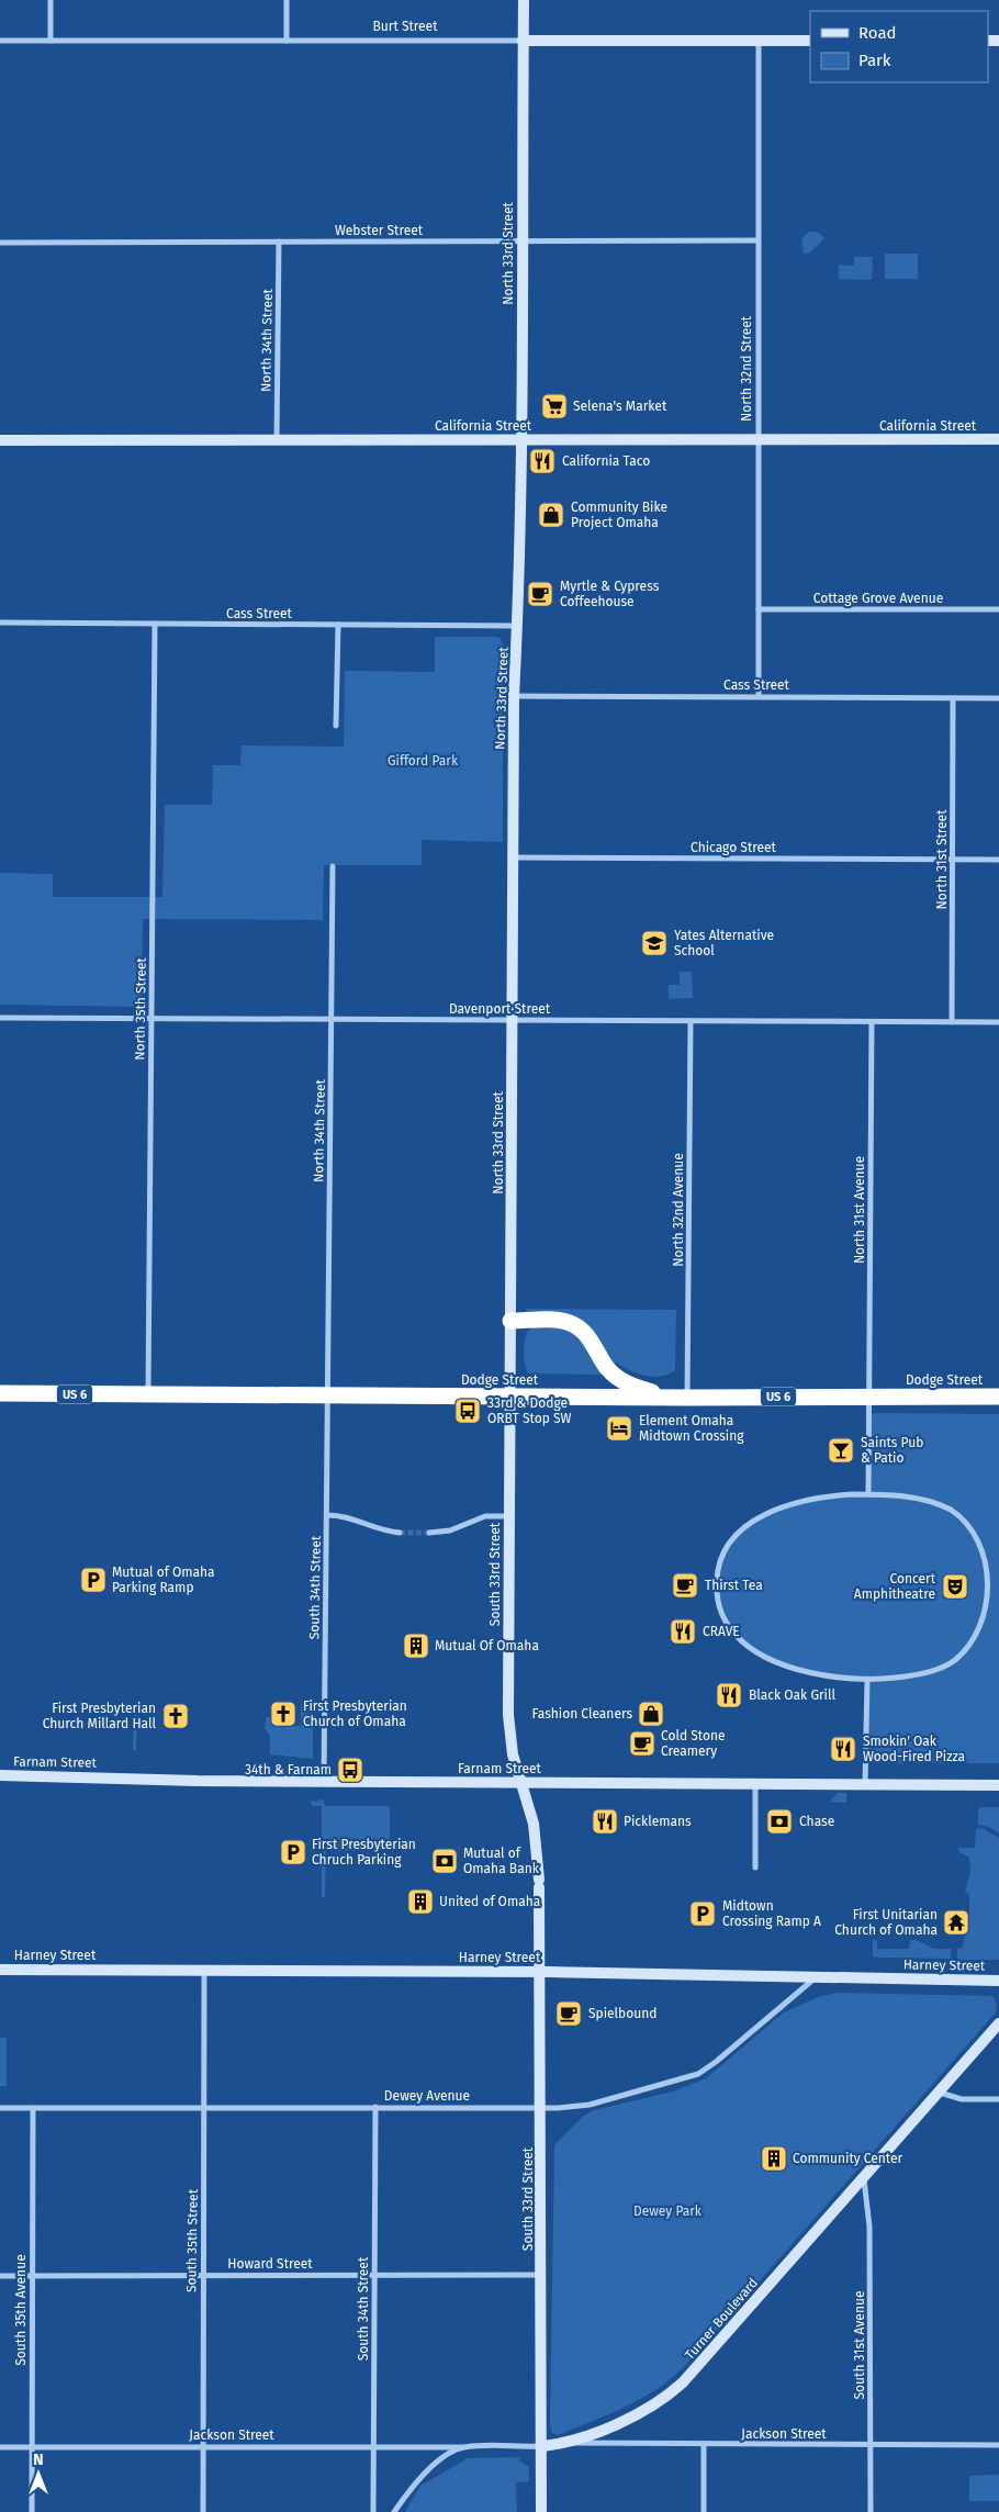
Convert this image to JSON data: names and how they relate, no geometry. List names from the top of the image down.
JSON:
{
  "streets": {
    "highway": ["Dodge Street", "US 6"],
    "street": [
      "Burt Street",
      "Webster Street",
      "North 33rd Street",
      "North 34th Street",
      "North 32nd Street",
      "California Street",
      "Cottage Grove Avenue",
      "Cass Street",
      "Chicago Street",
      "North 31st Street",
      "North 35th Street",
      "Davenport Street",
      "North 32nd Avenue",
      "North 31st Avenue",
      "South 33rd Street",
      "South 34th Street",
      "Farnam Street",
      "Harney Street",
      "Dewey Avenue",
      "South 35th Street",
      "Howard Street",
      "South 35th Avenue",
      "Turner Boulevard",
      "South 31st Avenue",
      "Jackson Street"
    ]
  },
  "crossings": [
    ["Burt Street", "North 33rd Street"],
    ["Burt Street", "North 32nd Street"],
    ["Webster Street", "North 33rd Street"],
    ["Webster Street", "North 34th Street"],
    ["Webster Street", "North 32nd Street"],
    ["North 33rd Street", "California Street"],
    ["North 33rd Street", "Cass Street"],
    ["North 33rd Street", "Chicago Street"],
    ["North 33rd Street", "Davenport Street"],
    ["North 33rd Street", "Dodge Street"],
    ["North 33rd Street", "South 33rd Street"],
    ["North 34th Street", "California Street"],
    ["North 34th Street", "Davenport Street"],
    ["North 34th Street", "Dodge Street"],
    ["North 34th Street", "South 34th Street"],
    ["North 32nd Street", "California Street"],
    ["North 32nd Street", "Cottage Grove Avenue"],
    ["North 32nd Street", "Cass Street"],
    ["Cass Street", "North 31st Street"],
    ["Cass Street", "North 35th Street"],
    ["Chicago Street", "North 31st Street"],
    ["North 31st Street", "Davenport Street"],
    ["North 35th Street", "Davenport Street"],
    ["North 35th Street", "Dodge Street"],
    ["Davenport Street", "North 32nd Avenue"],
    ["Davenport Street", "North 31st Avenue"],
    ["North 32nd Avenue", "Dodge Street"],
    ["North 31st Avenue", "Dodge Street"],
    ["Dodge Street", "US 6"],
    ["Dodge Street", "South 33rd Street"],
    ["Dodge Street", "South 34th Street"],
    ["South 33rd Street", "Farnam Street"],
    ["South 33rd Street", "Harney Street"],
    ["South 33rd Street", "Dewey Avenue"],
    ["South 33rd Street", "Howard Street"],
    ["South 33rd Street", "Turner Boulevard"],
    ["South 34th Street", "Farnam Street"],
    ["South 34th Street", "Dewey Avenue"],
    ["South 34th Street", "Howard Street"],
    ["South 34th Street", "Jackson Street"],
    ["Harney Street", "Dewey Avenue"],
    ["Harney Street", "South 35th Street"],
    ["Dewey Avenue", "South 35th Street"],
    ["Dewey Avenue", "South 35th Avenue"],
    ["South 35th Street", "Howard Street"],
    ["South 35th Street", "Jackson Street"],
    ["Howard Street", "South 35th Avenue"],
    ["South 35th Avenue", "Jackson Street"],
    ["Turner Boulevard", "South 31st Avenue"],
    ["Turner Boulevard", "Jackson Street"],
    ["South 31st Avenue", "Jackson Street"]
  ],
  "parks": ["Gifford Park", "Dewey Park"],
  "places": {
    "supermarket": ["Selena's Market"],
    "restaurant": [
      "California Taco",
      "CRAVE",
      "Black Oak Grill",
      "Smokin' Oak Wood-Fired Pizza",
      "Picklemans"
    ],
    "shop": ["Community Bike Project Omaha", "Fashion Cleaners"],
    "cafe": [
      "Myrtle & Cypress Coffeehouse",
      "Thirst Tea",
      "Cold Stone Creamery",
      "Spielbound"
    ],
    "school or university": ["Yates Alternative School"],
    "bus stop": ["33rd & Dodge ORBT Stop SW", "34th & Farnam"],
    "hotel": ["Element Omaha Midtown Crossing"],
    "bar": ["Saints Pub & Patio"],
    "parking": ["Mutual of Omaha Parking Ramp", "First Presbyterian Chruch Parking", "Midtown Crossing Ramp A"],
    "theatre": ["Concert Amphitheatre"],
    "building": ["Mutual Of Omaha", "United of Omaha", "Community Center"],
    "church": ["First Presbyterian Church of Omaha", "First Presbyterian Church Millard Hall"],
    "bank": ["Chase", "Mutual of Omaha Bank"],
    "temple": ["First Unitarian Church of Omaha"]
  },
  "legend": ["Road", "Park"],
  "north": "top"
}
